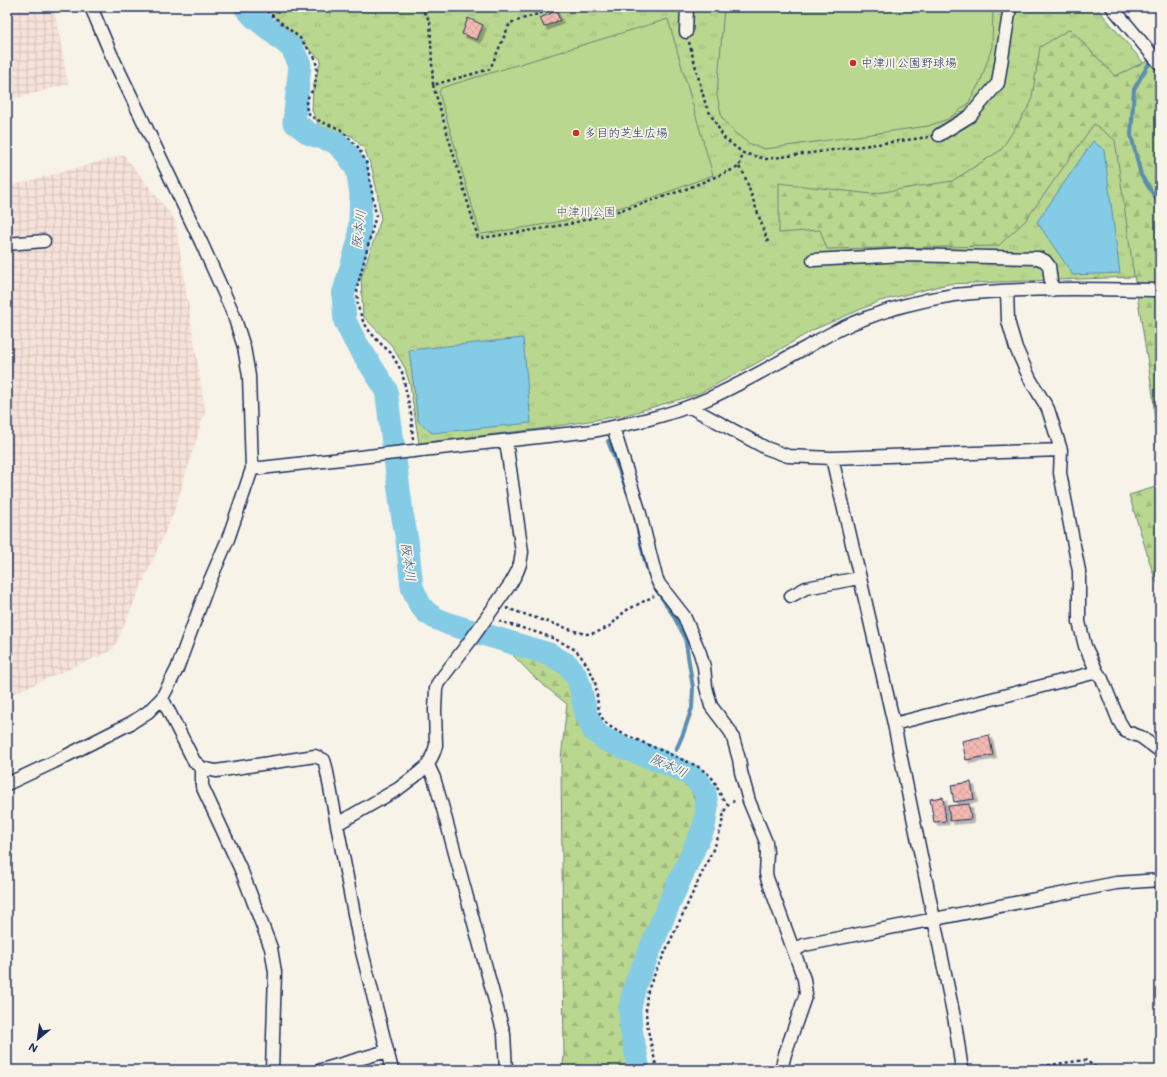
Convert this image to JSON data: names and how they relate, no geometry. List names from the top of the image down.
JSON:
{
  "water": ["阪本川"],
  "parks": ["中津川公園"],
  "places": ["中津川公園野球場", "多目的芝生広場"],
  "north": "bottom left"
}
